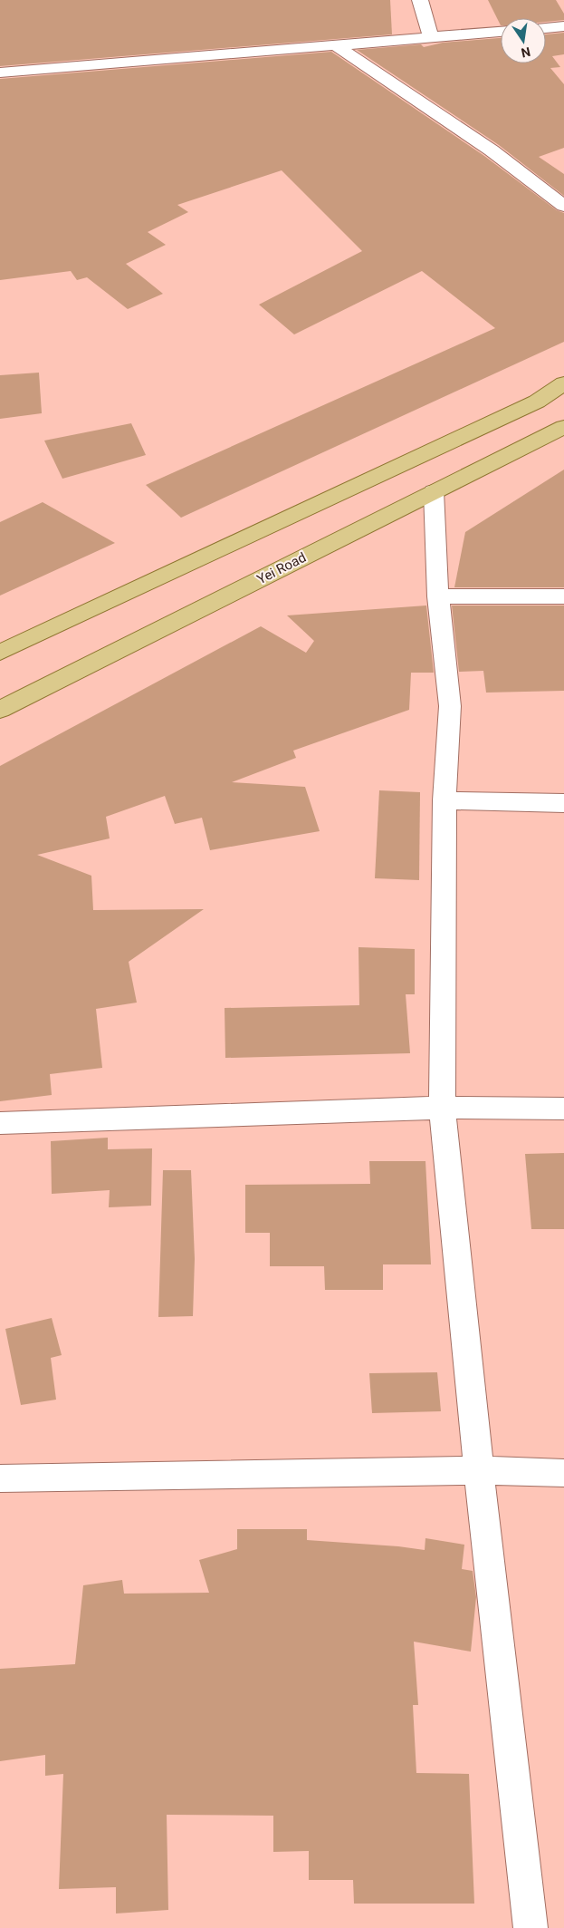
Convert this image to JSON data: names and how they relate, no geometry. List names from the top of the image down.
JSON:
{
  "streets": {
    "main road": ["Yei Road"]
  },
  "north": "bottom"
}
